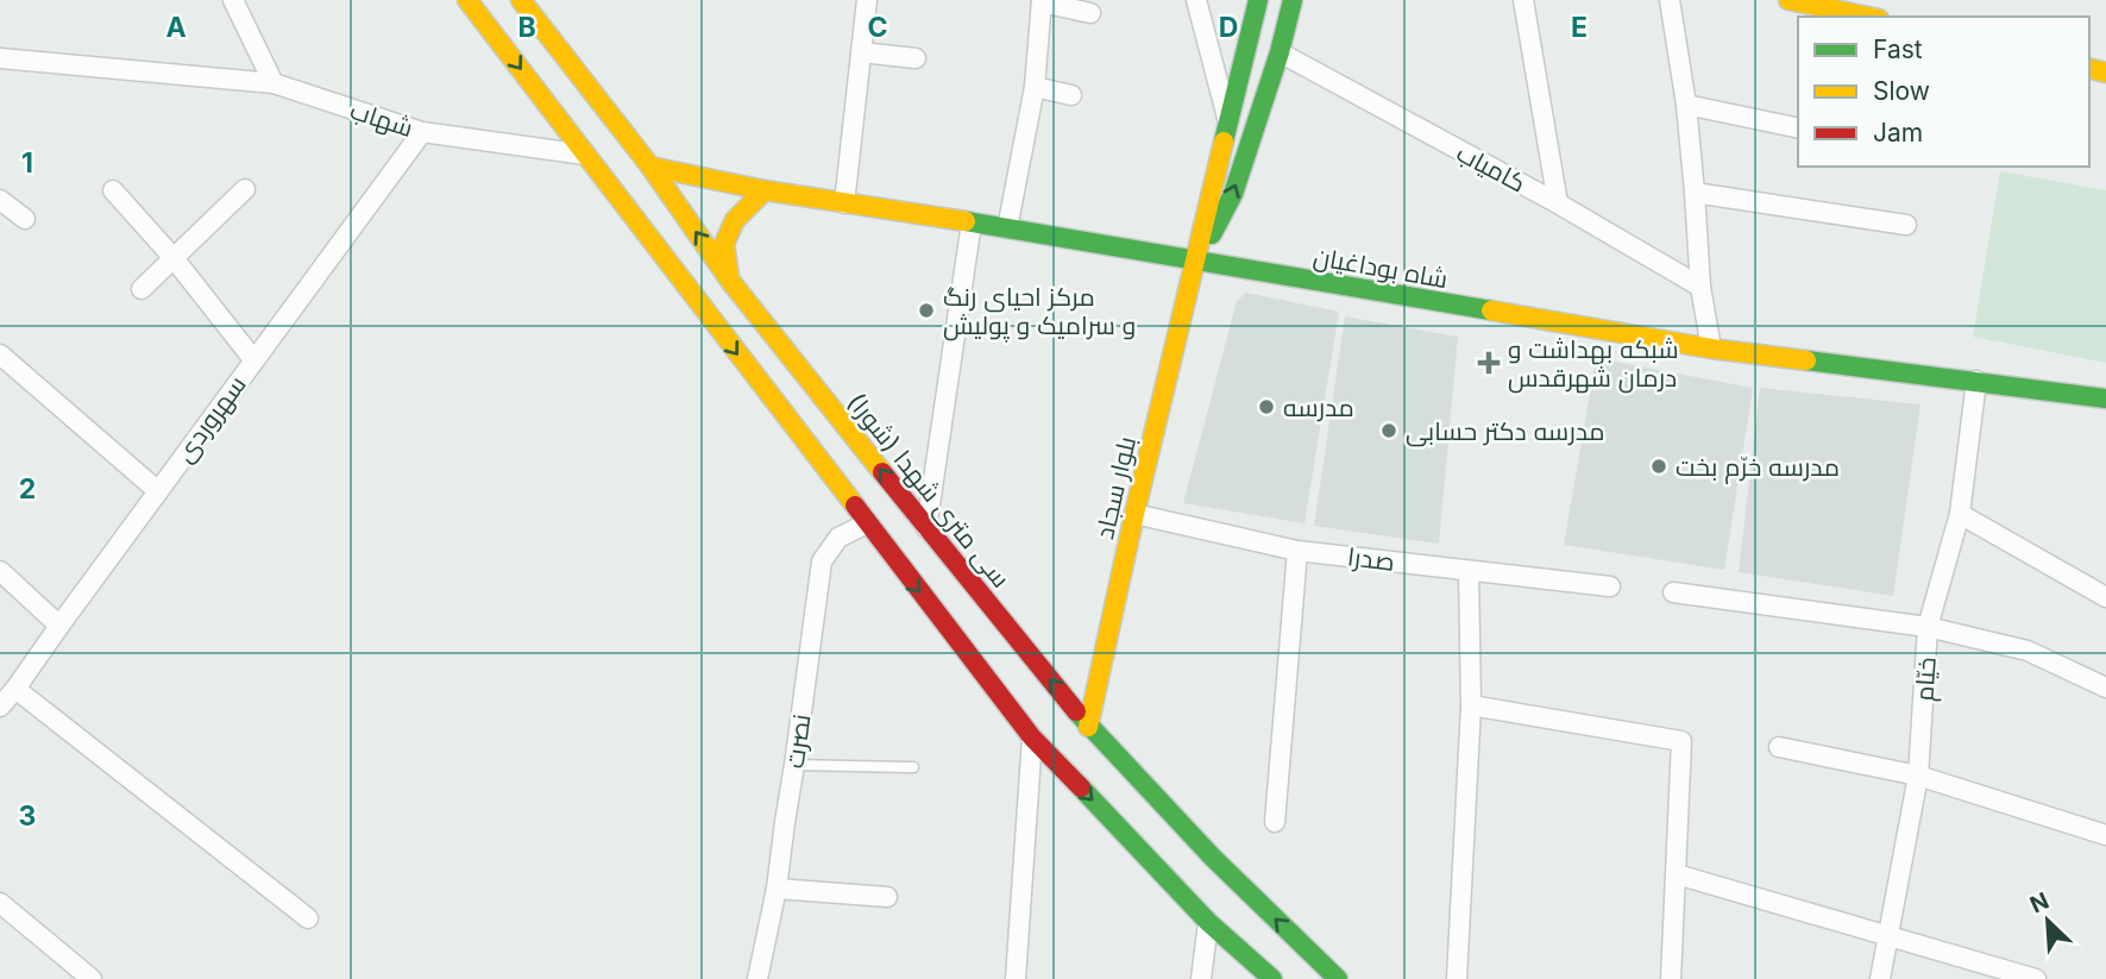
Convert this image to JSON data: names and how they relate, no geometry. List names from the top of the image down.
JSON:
{
  "streets": {
    "main road": ["شاه بوداغیان", "بلوار سجاد", "سی متری شهدا (شورا)"],
    "street": [
      "شهاب",
      "کامیاب",
      "سهروردی",
      "صدرا",
      "خیّام",
      "نصرت"
    ]
  },
  "crossings": [
    ["شهاب", "سهروردی"],
    ["کامیاب", "بلوار سجاد"],
    ["شاه بوداغیان", "بلوار سجاد"],
    ["شاه بوداغیان", "سی متری شهدا (شورا)"],
    ["شاه بوداغیان", "خیّام"],
    ["بلوار سجاد", "سی متری شهدا (شورا)"],
    ["بلوار سجاد", "صدرا"]
  ],
  "places": {
    "other": [
      "مرکز احیای رنگ و سرامیک و پولیش",
      "مدرسه",
      "مدرسه دکتر حسابی",
      "مدرسه خرّم بخت"
    ],
    "health": ["شبکه بهداشت و درمان شهرقدس"]
  },
  "legend": ["Fast", "Slow", "Jam"],
  "north": "top left",
  "grid": {
    "columns": [
      "A",
      "B",
      "C",
      "D",
      "E"
    ],
    "rows": ["1", "2", "3"]
  }
}
